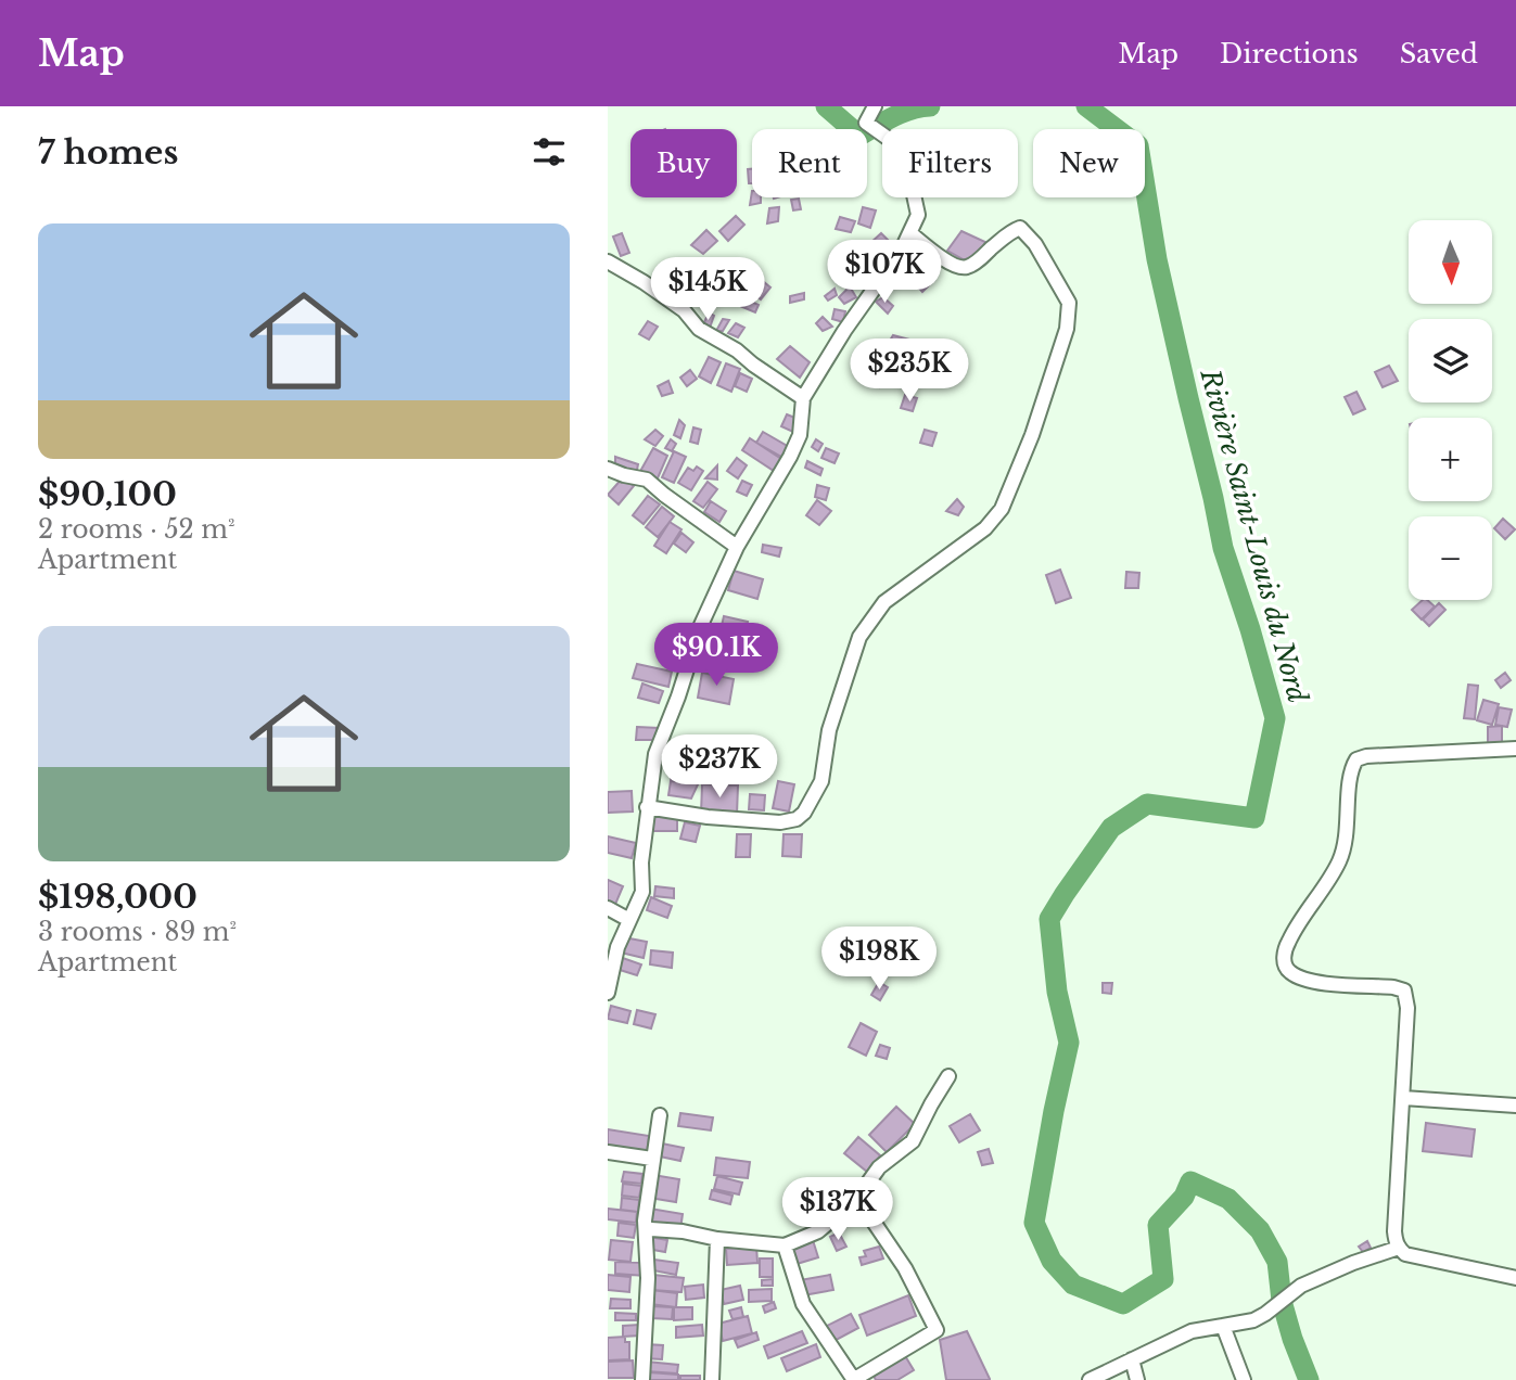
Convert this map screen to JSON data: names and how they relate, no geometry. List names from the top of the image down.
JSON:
{
  "water": ["Rivière Saint-Louis du Nord"],
  "north": "bottom",
  "page": {
    "header": "Map",
    "nav": ["Map", "Directions", "Saved"],
    "heading": "7 homes",
    "chip": [
      "Buy",
      "Rent",
      "Filters",
      "New"
    ],
    "list": [
      {
        "name": "$90,100",
        "note": "2 rooms · 52 m² · Apartment"
      },
      {
        "name": "$198,000",
        "note": "3 rooms · 89 m² · Apartment"
      }
    ],
    "map_buttons": ["+", "−"],
    "price": [
      "$107K",
      "$145K",
      "$235K",
      "$90.1K",
      "$237K",
      "$198K",
      "$137K"
    ]
  }
}
